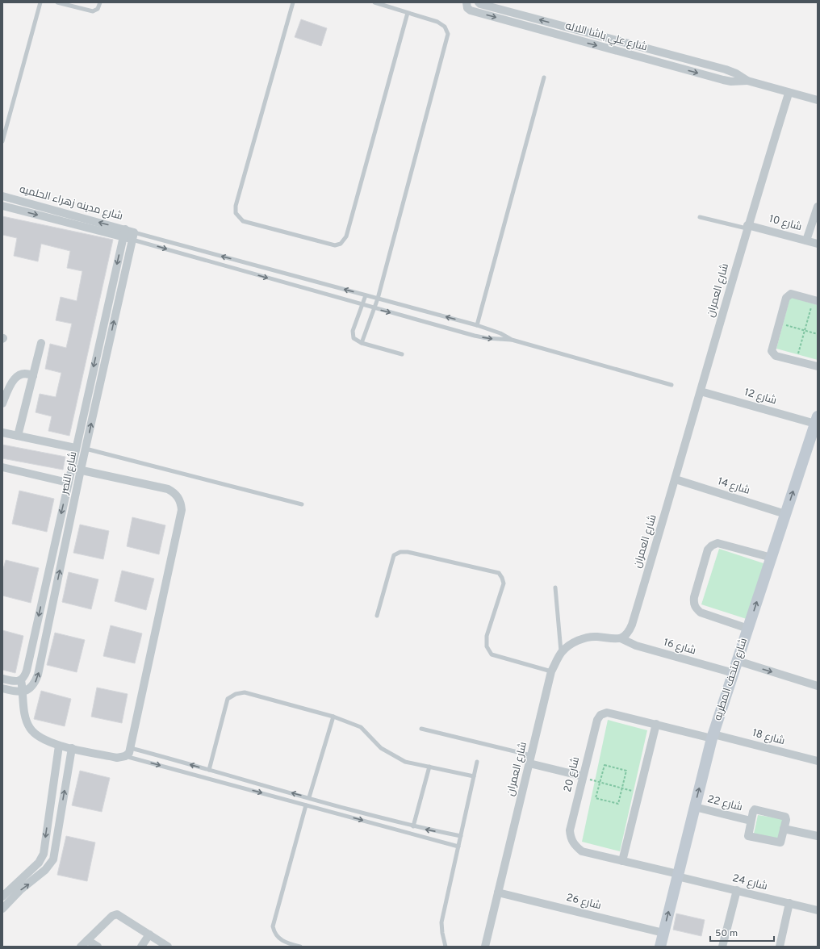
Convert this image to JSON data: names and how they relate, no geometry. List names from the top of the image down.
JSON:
{
  "streets": {
    "street": [
      "شارع علي باشا اللاله",
      "شارع مدينه زهراء الحلميه",
      "شارع 10",
      "شارع العمران",
      "شارع 12",
      "شارع النصر",
      "شارع 14",
      "شارع 16",
      "شارع متحف المطريه",
      "شارع 18",
      "شارع 20",
      "شارع 22",
      "شارع 24",
      "شارع 26"
    ]
  },
  "crossings": [
    ["شارع علي باشا اللاله", "شارع العمران"],
    ["شارع مدينه زهراء الحلميه", "شارع النصر"],
    ["شارع 10", "شارع العمران"],
    ["شارع العمران", "شارع 12"],
    ["شارع العمران", "شارع 14"],
    ["شارع العمران", "شارع 16"],
    ["شارع العمران", "شارع 26"],
    ["شارع 12", "شارع متحف المطريه"],
    ["شارع 14", "شارع متحف المطريه"],
    ["شارع 16", "شارع متحف المطريه"],
    ["شارع متحف المطريه", "شارع 18"],
    ["شارع متحف المطريه", "شارع 20"],
    ["شارع متحف المطريه", "شارع 22"],
    ["شارع متحف المطريه", "شارع 24"],
    ["شارع متحف المطريه", "شارع 26"],
    ["شارع 18", "شارع 20"],
    ["شارع 20", "شارع 24"]
  ],
  "scale_bar": "50 m"
}
